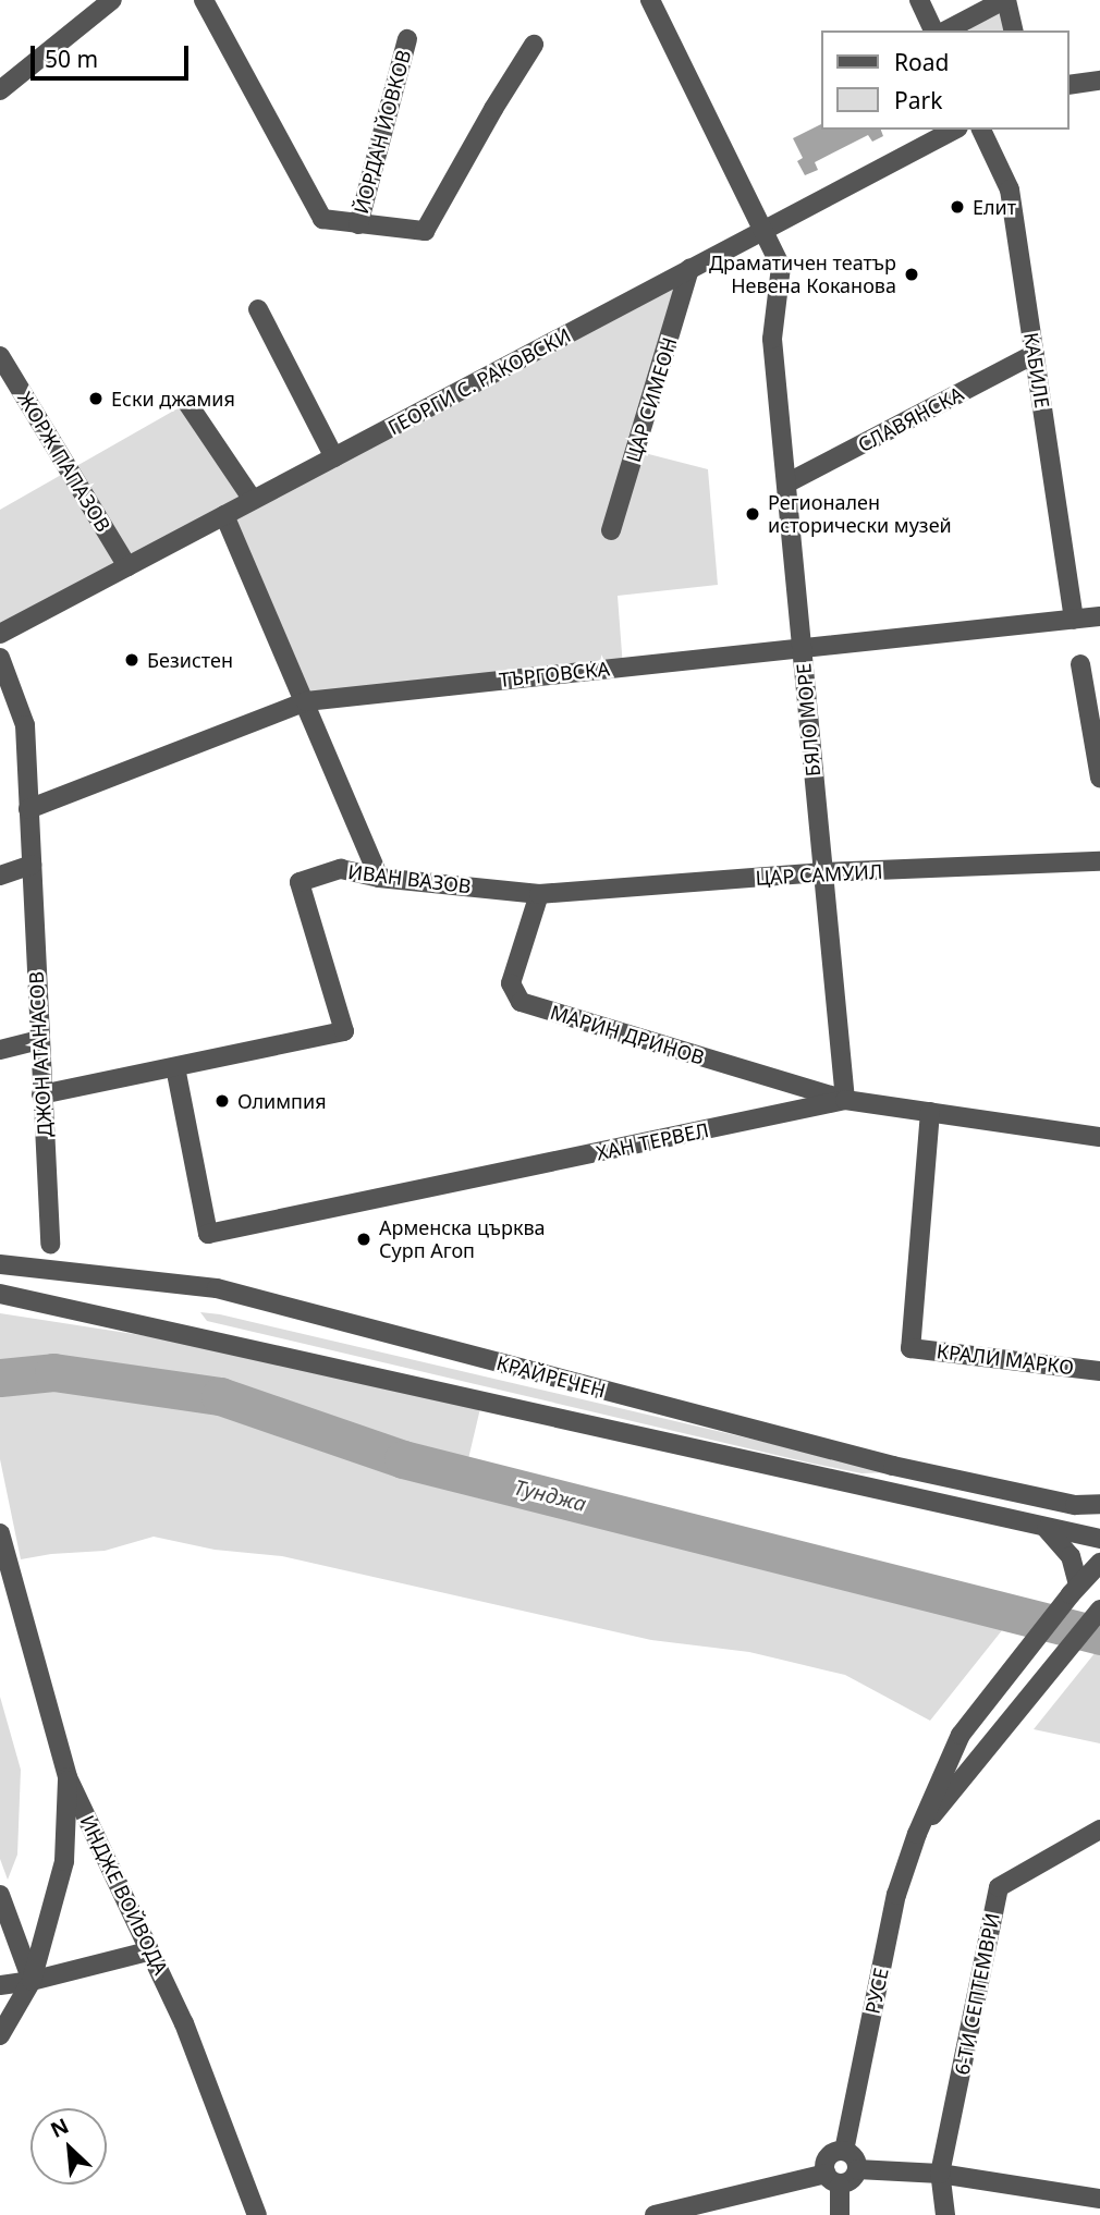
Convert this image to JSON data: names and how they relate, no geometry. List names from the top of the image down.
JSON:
{
  "streets": {
    "street": [
      "ЙОРДАН ЙОВКОВ",
      "КАБИЛЕ",
      "ГЕОРГИ С. РАКОВСКИ",
      "ЦАР СИМЕОН",
      "СЛАВЯНСКА",
      "ЖОРЖ ПАПАЗОВ",
      "ТЪРГОВСКА",
      "БЯЛО МОРЕ",
      "ЦАР САМУИЛ",
      "ИВАН ВАЗОВ",
      "МАРИН ДРИНОВ",
      "ДЖОН АТАНАСОВ",
      "ХАН ТЕРВЕЛ",
      "КРАЛИ МАРКО",
      "КРАЙРЕЧЕН",
      "ИНДЖЕ ВОЙВОДА",
      "РУСЕ",
      "6-ТИ СЕПТЕМВРИ"
    ]
  },
  "crossings": [
    ["КАБИЛЕ", "СЛАВЯНСКА"],
    ["КАБИЛЕ", "ТЪРГОВСКА"],
    ["ГЕОРГИ С. РАКОВСКИ", "ЦАР СИМЕОН"],
    ["ГЕОРГИ С. РАКОВСКИ", "ЖОРЖ ПАПАЗОВ"],
    ["ГЕОРГИ С. РАКОВСКИ", "БЯЛО МОРЕ"],
    ["СЛАВЯНСКА", "БЯЛО МОРЕ"],
    ["ТЪРГОВСКА", "БЯЛО МОРЕ"],
    ["ТЪРГОВСКА", "ДЖОН АТАНАСОВ"],
    ["БЯЛО МОРЕ", "ЦАР САМУИЛ"],
    ["БЯЛО МОРЕ", "МАРИН ДРИНОВ"],
    ["БЯЛО МОРЕ", "ХАН ТЕРВЕЛ"],
    ["ЦАР САМУИЛ", "ИВАН ВАЗОВ"],
    ["ЦАР САМУИЛ", "МАРИН ДРИНОВ"],
    ["ИВАН ВАЗОВ", "МАРИН ДРИНОВ"],
    ["ИВАН ВАЗОВ", "ХАН ТЕРВЕЛ"],
    ["МАРИН ДРИНОВ", "ХАН ТЕРВЕЛ"],
    ["ХАН ТЕРВЕЛ", "КРАЛИ МАРКО"]
  ],
  "water": ["Тунджа"],
  "places": [
    "Елит",
    "Драматичен театър Невена Коканова",
    "Ески джамия",
    "Регионален исторически музей",
    "Безистен",
    "Олимпия",
    "Арменска църква Сурп Агоп"
  ],
  "legend": ["Road", "Park"],
  "scale_bar": "50 m",
  "north": "top left"
}
